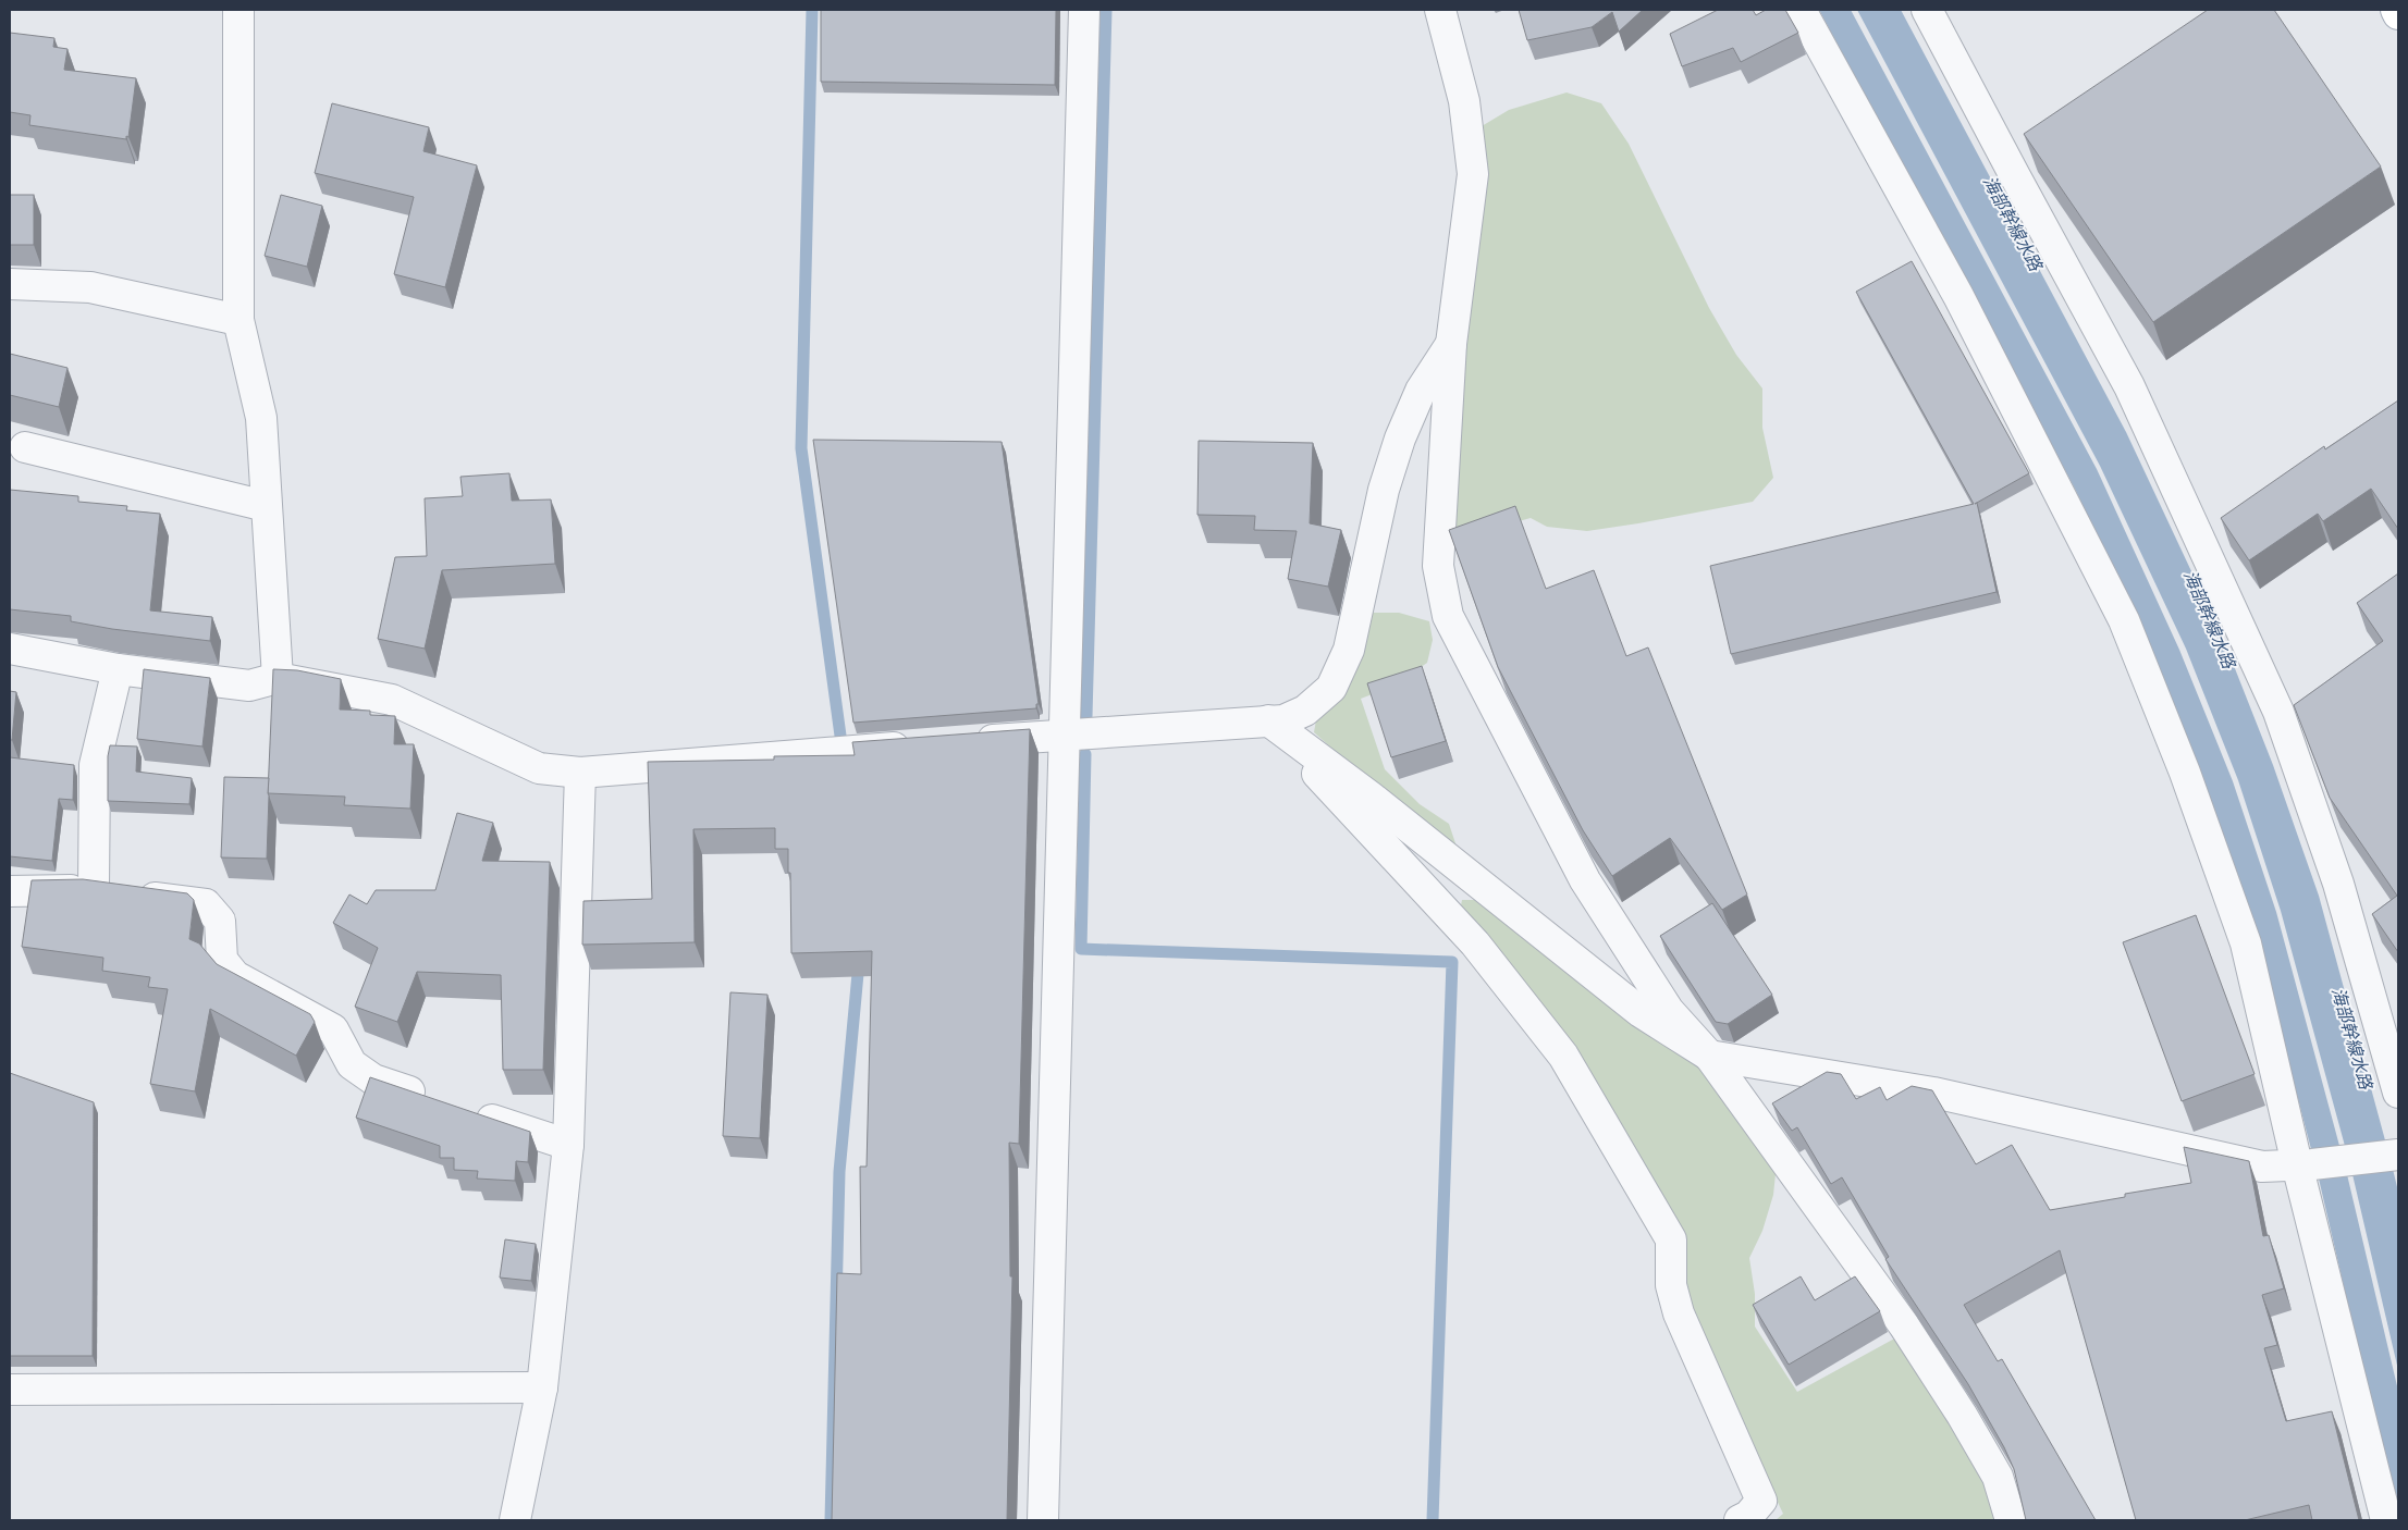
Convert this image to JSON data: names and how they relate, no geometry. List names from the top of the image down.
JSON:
{
  "water": ["海部幹線水路"]
}
